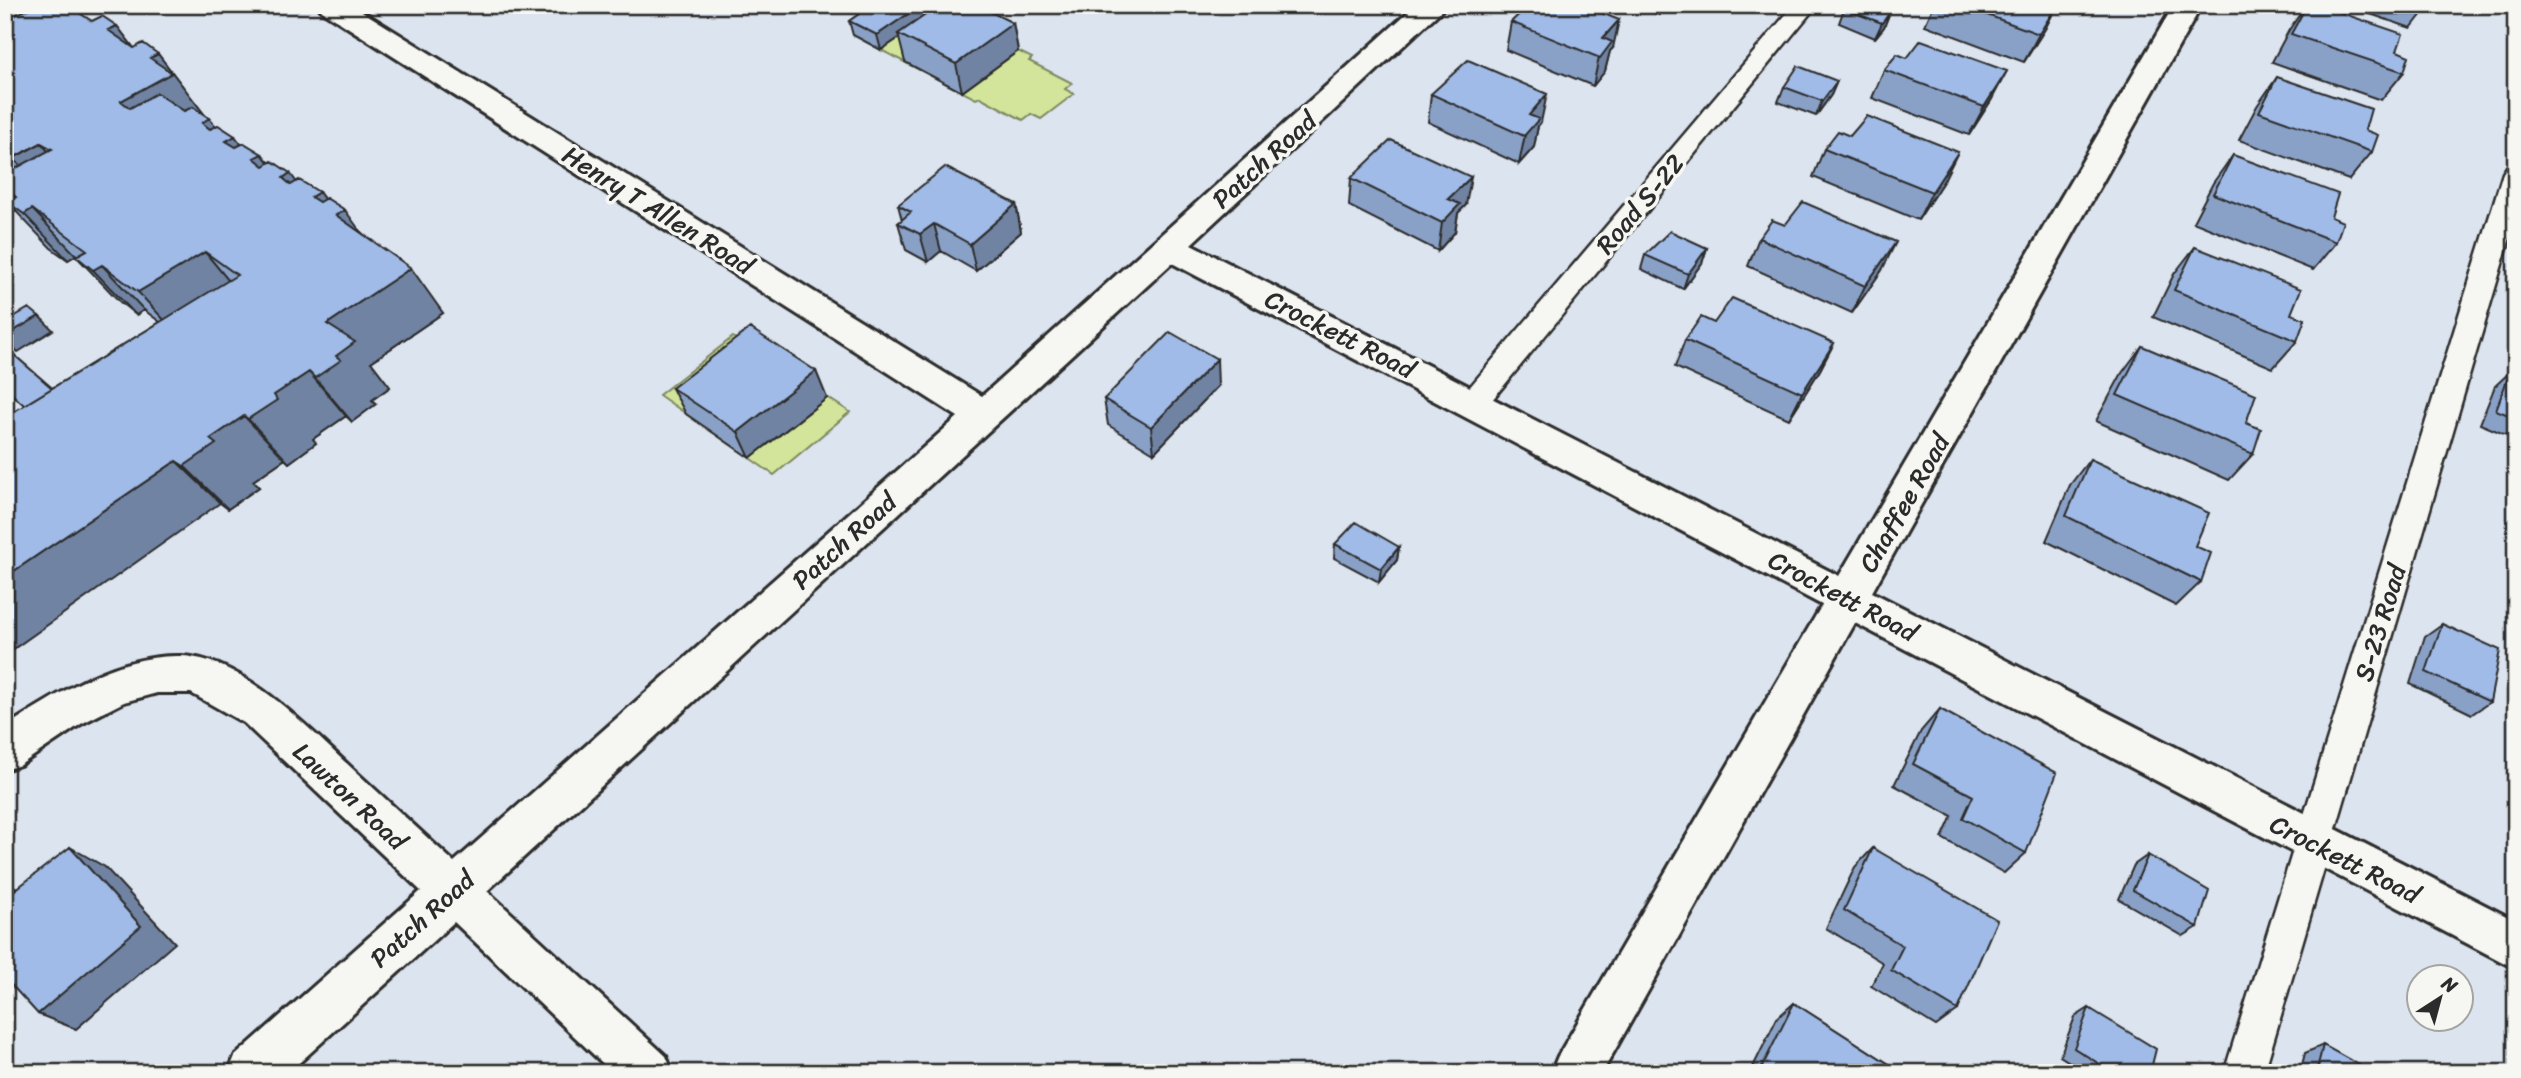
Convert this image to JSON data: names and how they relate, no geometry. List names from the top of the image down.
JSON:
{
  "streets": {
    "street": [
      "Patch Road",
      "Henry T Allen Road",
      "Crockett Road",
      "Chaffee Road",
      "Lawton Road"
    ],
    "lane": ["Road S-22", "S-23 Road"]
  },
  "crossings": [
    ["Patch Road", "Henry T Allen Road"],
    ["Patch Road", "Crockett Road"],
    ["Patch Road", "Lawton Road"],
    ["Road S-22", "Crockett Road"],
    ["Crockett Road", "Chaffee Road"],
    ["Crockett Road", "S-23 Road"]
  ],
  "north": "top right"
}
